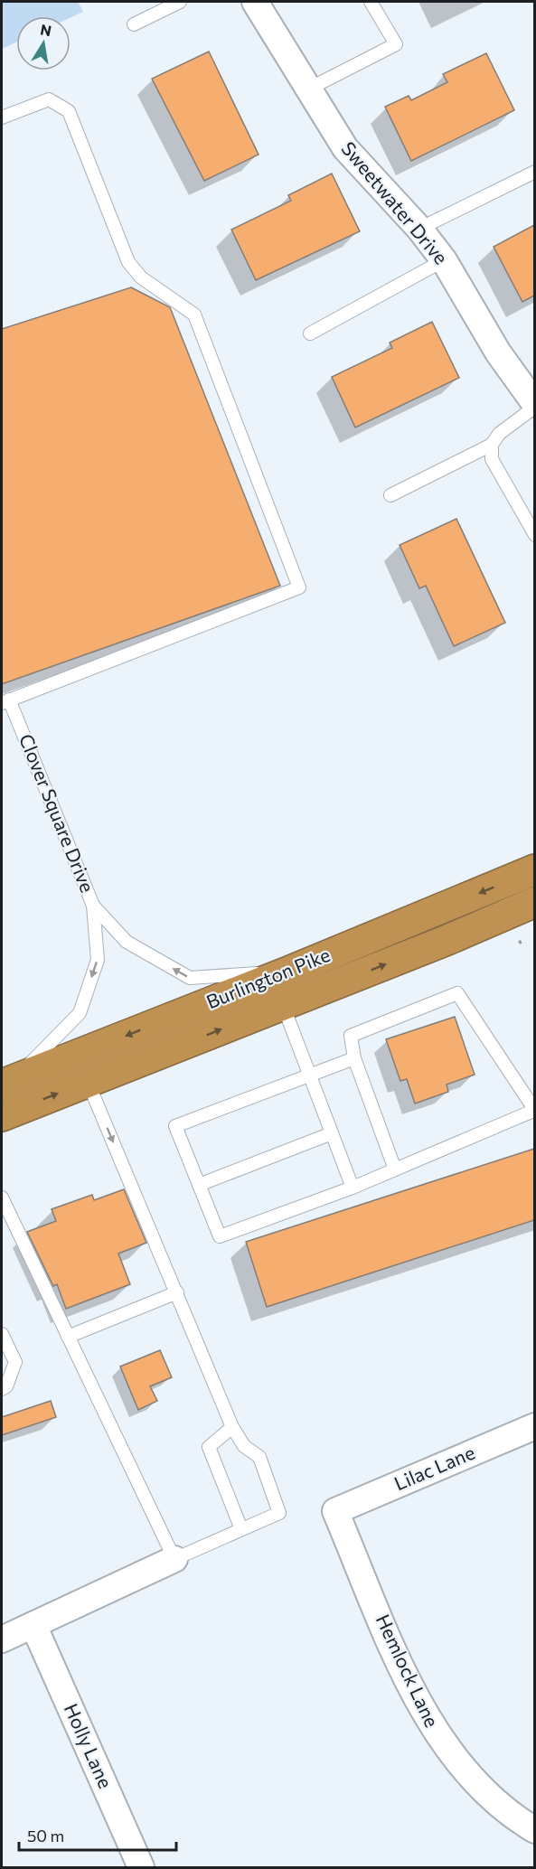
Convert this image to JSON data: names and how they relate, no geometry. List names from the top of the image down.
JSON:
{
  "streets": {
    "highway": ["Burlington Pike"],
    "street": [
      "Sweetwater Drive",
      "Lilac Lane",
      "Hemlock Lane",
      "Holly Lane"
    ],
    "lane": ["Clover Square Drive"]
  },
  "crossings": [
    ["Clover Square Drive", "Burlington Pike"],
    ["Lilac Lane", "Hemlock Lane"]
  ],
  "scale_bar": "50 m",
  "north": "top"
}
